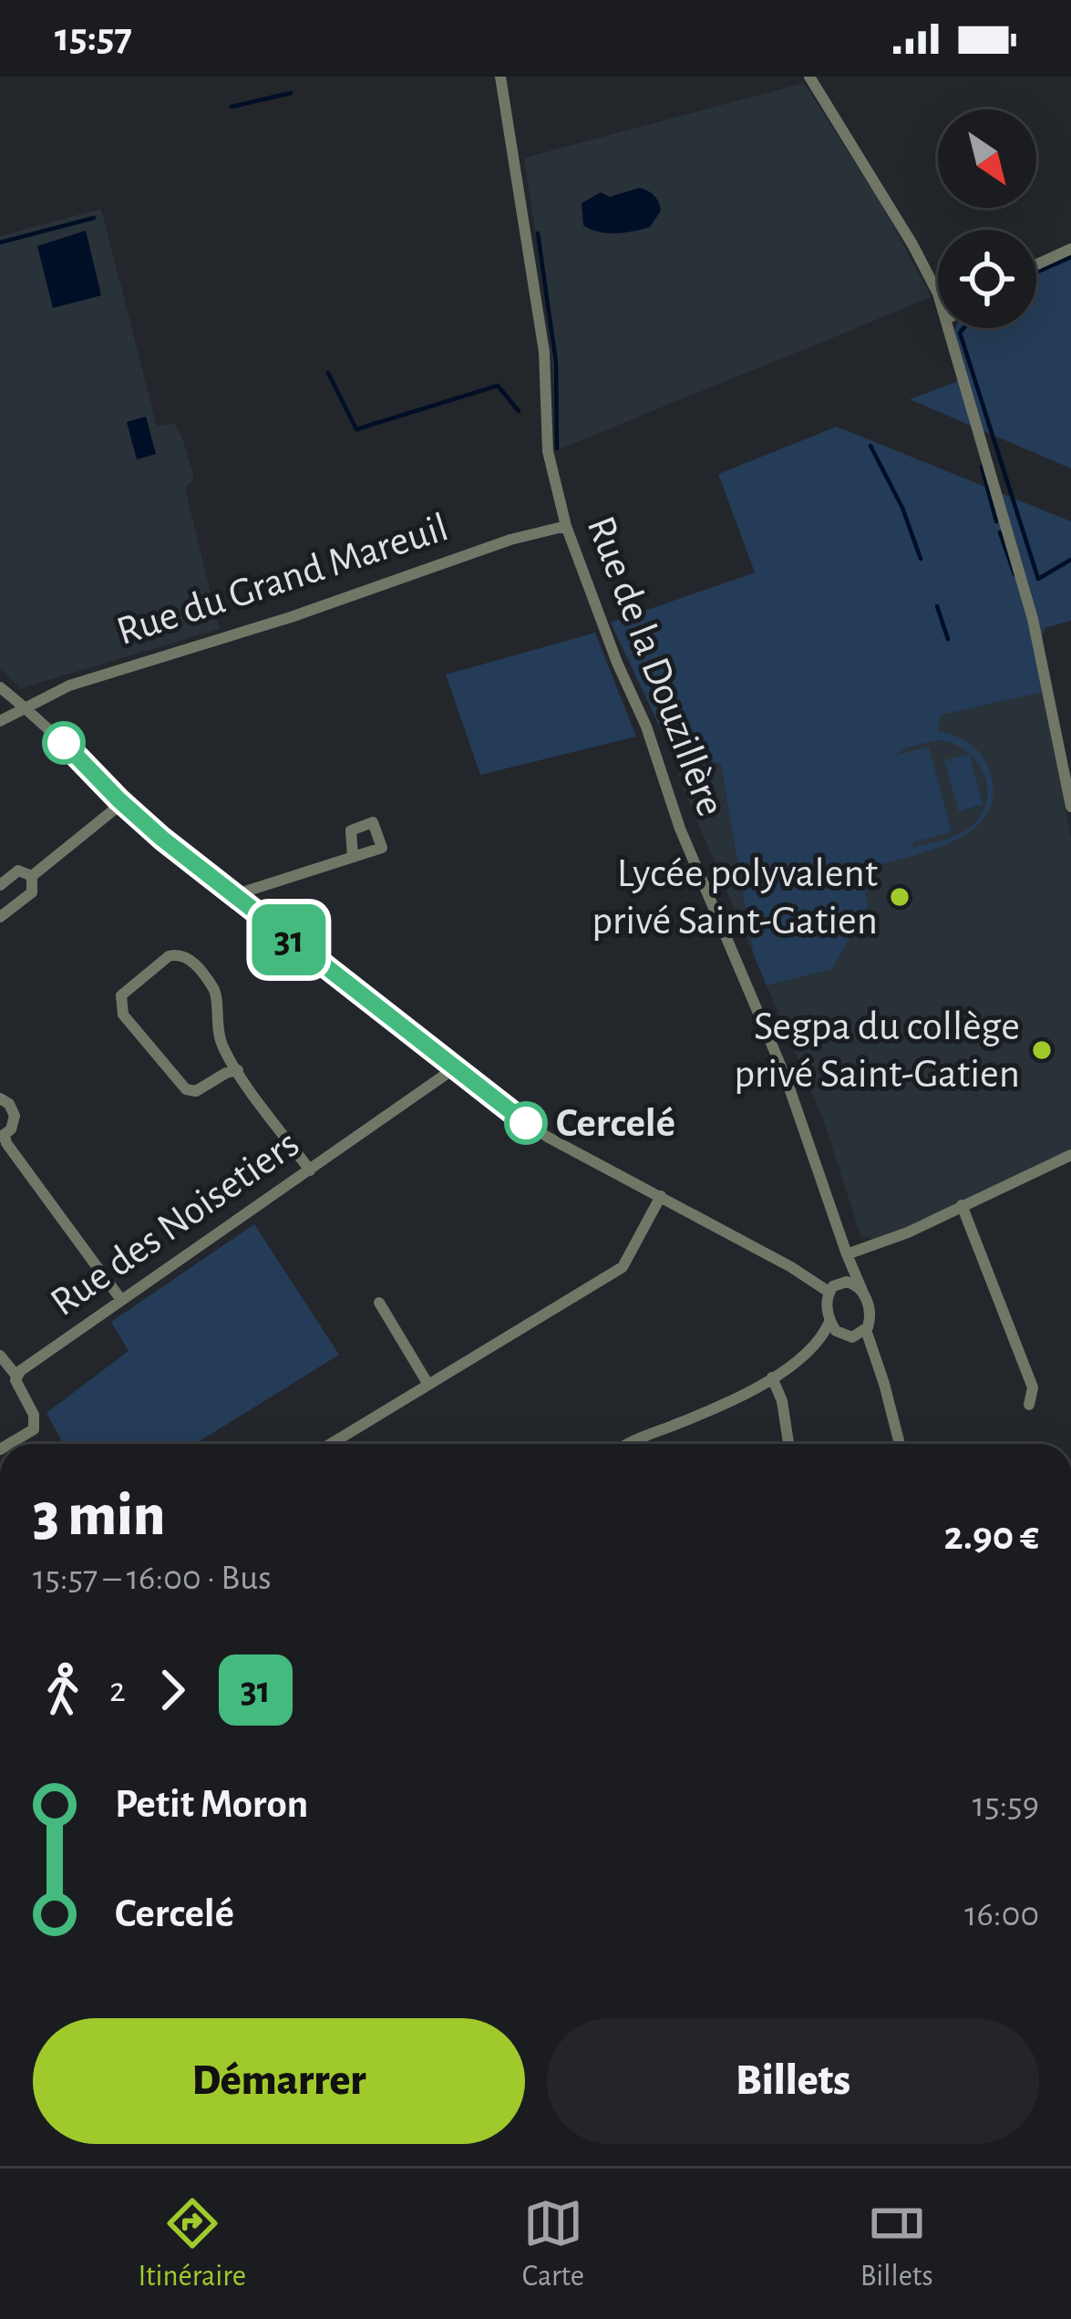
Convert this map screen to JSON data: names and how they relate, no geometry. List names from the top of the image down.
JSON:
{
  "streets": {
    "street": ["Rue du Grand Mareuil", "Rue de la Douzillère", "Rue des Noisetiers"]
  },
  "crossings": [
    ["Rue du Grand Mareuil", "Rue de la Douzillère"]
  ],
  "places": ["Lycée polyvalent privé Saint-Gatien", "Segpa du collège privé Saint-Gatien", "Cercelé"],
  "lines": ["bus line 31"],
  "north": "bottom right",
  "page": {
    "status": "15:57",
    "on_map": "31",
    "heading": ["3 min", "15:57 – 16:00 · Bus", "2.90 €"],
    "legs": ["2", "31"],
    "list": [
      {
        "name": "Petit Moron",
        "value": "15:59"
      },
      {
        "name": "Cercelé",
        "value": "16:00"
      }
    ],
    "buttons": ["Démarrer", "Billets"],
    "tabs": ["Itinéraire", "Carte", "Billets"]
  }
}
